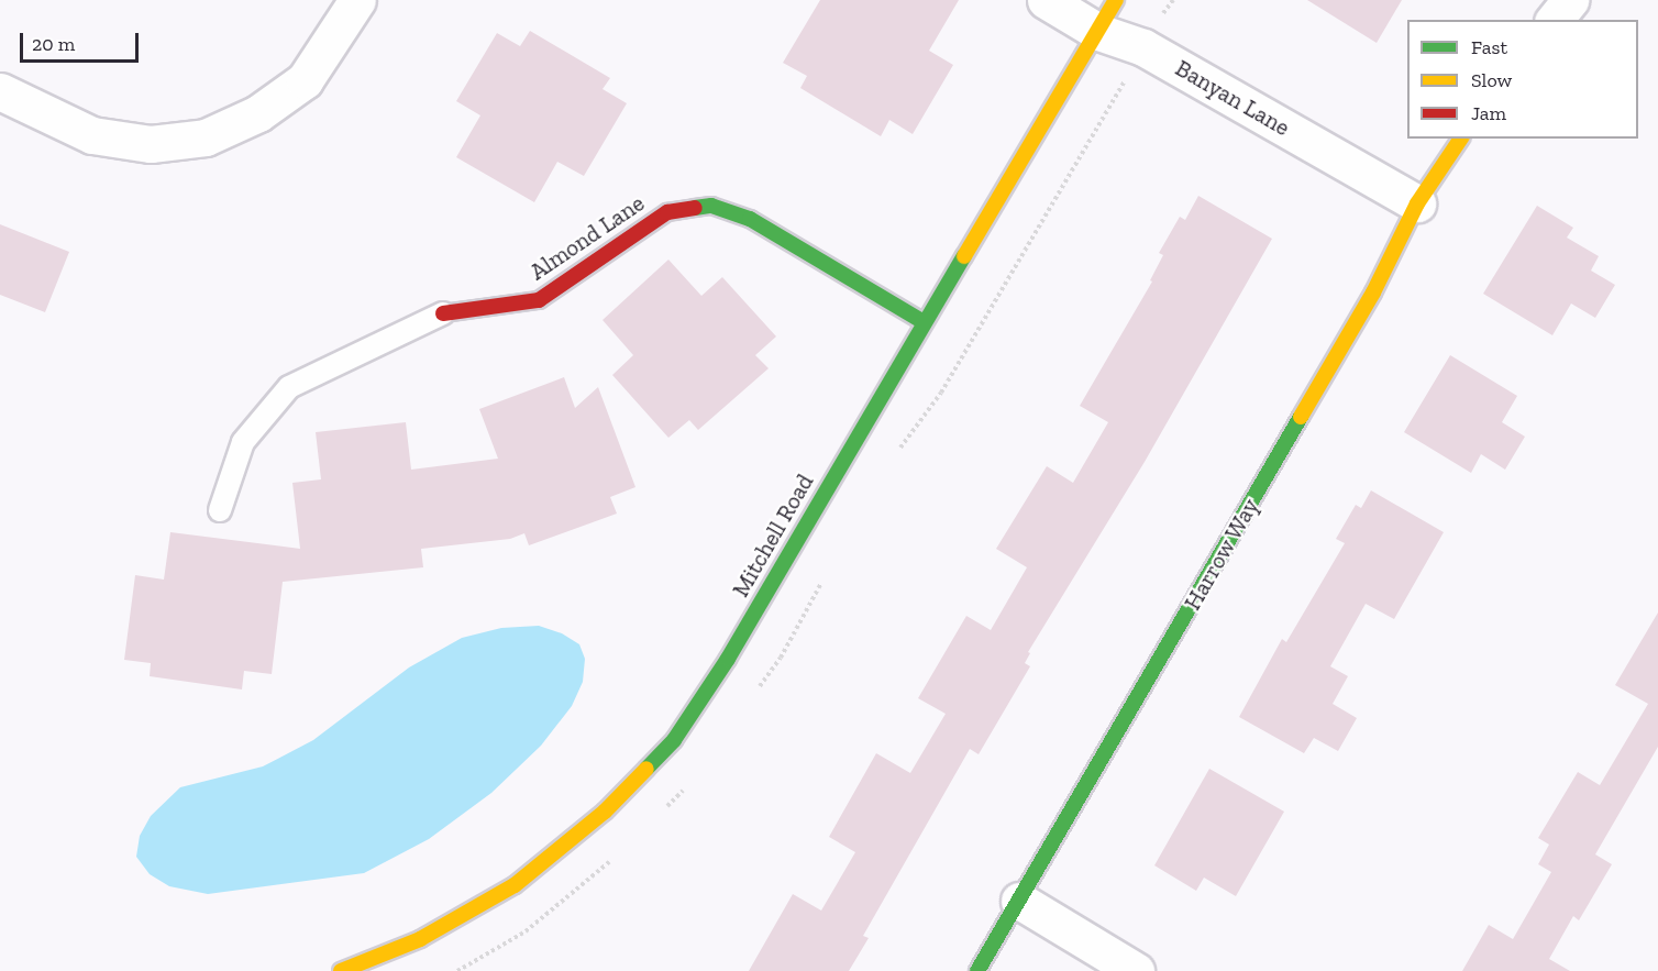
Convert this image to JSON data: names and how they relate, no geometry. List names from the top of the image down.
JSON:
{
  "streets": {
    "street": [
      "Banyan Lane",
      "Almond Lane",
      "Mitchell Road",
      "Harrow Way"
    ]
  },
  "crossings": [
    ["Banyan Lane", "Mitchell Road"],
    ["Banyan Lane", "Harrow Way"],
    ["Almond Lane", "Mitchell Road"]
  ],
  "legend": ["Fast", "Slow", "Jam"],
  "scale_bar": "20 m"
}
